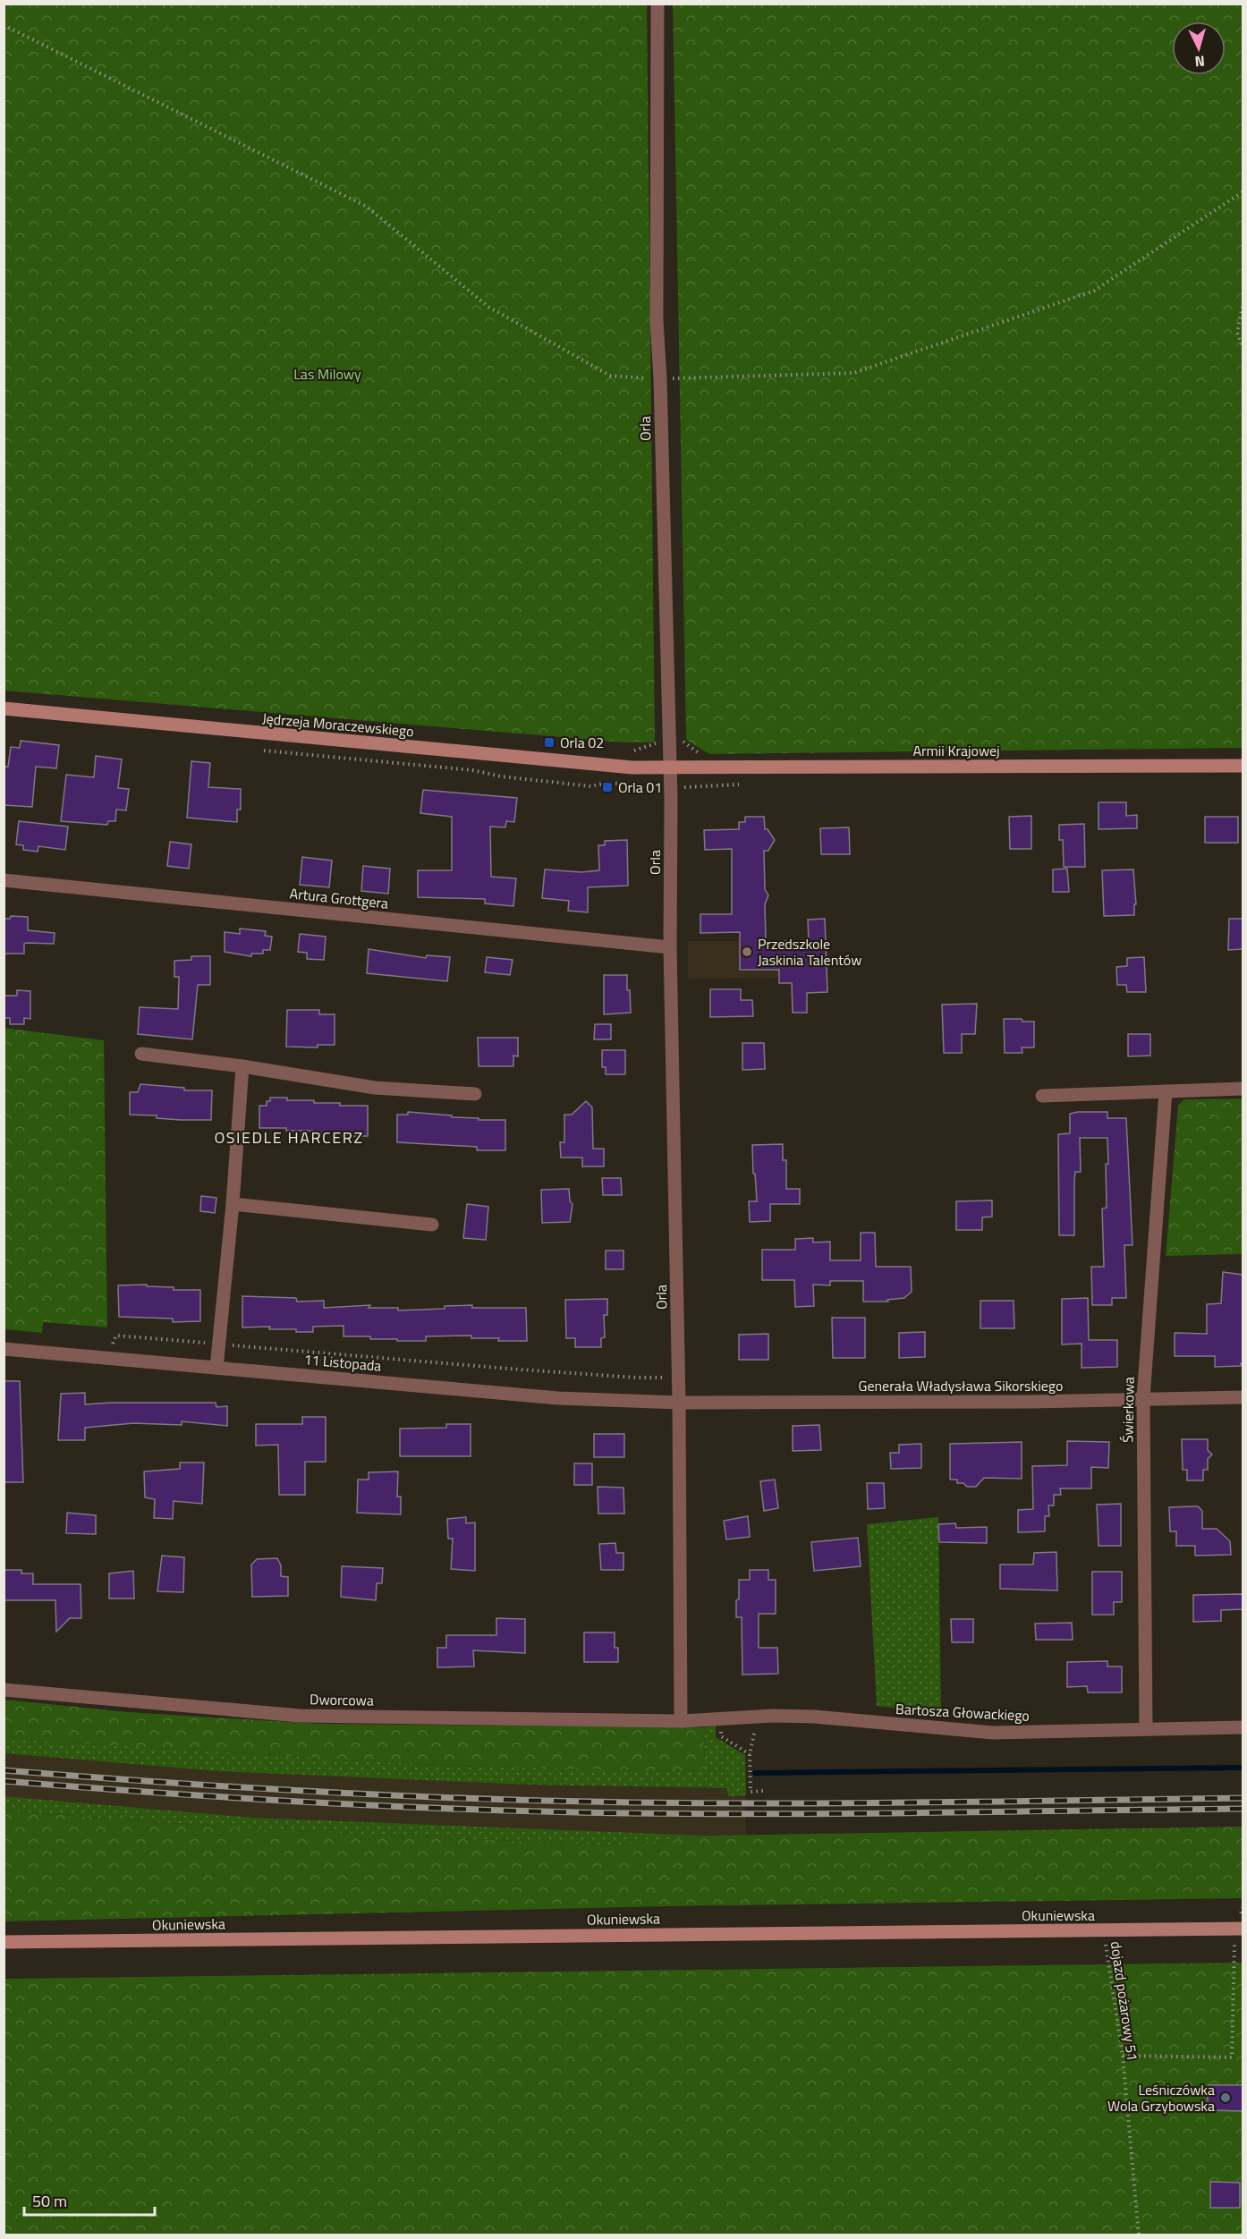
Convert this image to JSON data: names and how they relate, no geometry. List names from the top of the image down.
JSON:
{
  "streets": {
    "street": [
      "Orla",
      "Jędrzeja Moraczewskiego",
      "Armii Krajowej",
      "Artura Grottgera",
      "11 Listopada",
      "Generała Władysława Sikorskiego",
      "Świerkowa",
      "Dworcowa",
      "Bartosza Głowackiego",
      "Okuniewska"
    ],
    "path": ["dojazd pożarowy 51"]
  },
  "crossings": [
    ["Orla", "Jędrzeja Moraczewskiego"],
    ["Orla", "Armii Krajowej"],
    ["Orla", "Artura Grottgera"],
    ["Orla", "11 Listopada"],
    ["Orla", "Generała Władysława Sikorskiego"],
    ["Orla", "Dworcowa"],
    ["Orla", "Bartosza Głowackiego"],
    ["Jędrzeja Moraczewskiego", "Armii Krajowej"],
    ["11 Listopada", "Generała Władysława Sikorskiego"],
    ["Generała Władysława Sikorskiego", "Świerkowa"],
    ["Świerkowa", "Bartosza Głowackiego"],
    ["Dworcowa", "Bartosza Głowackiego"],
    ["Okuniewska", "dojazd pożarowy 51"]
  ],
  "districts": ["OSIEDLE HARCERZ"],
  "parks": ["Las Milowy"],
  "places": {
    "transit": ["Orla 02", "Orla 01"],
    "other": ["Przedszkole Jaskinia Talentów", "Leśniczówka Wola Grzybowska"]
  },
  "scale_bar": "50 m",
  "north": "bottom"
}
